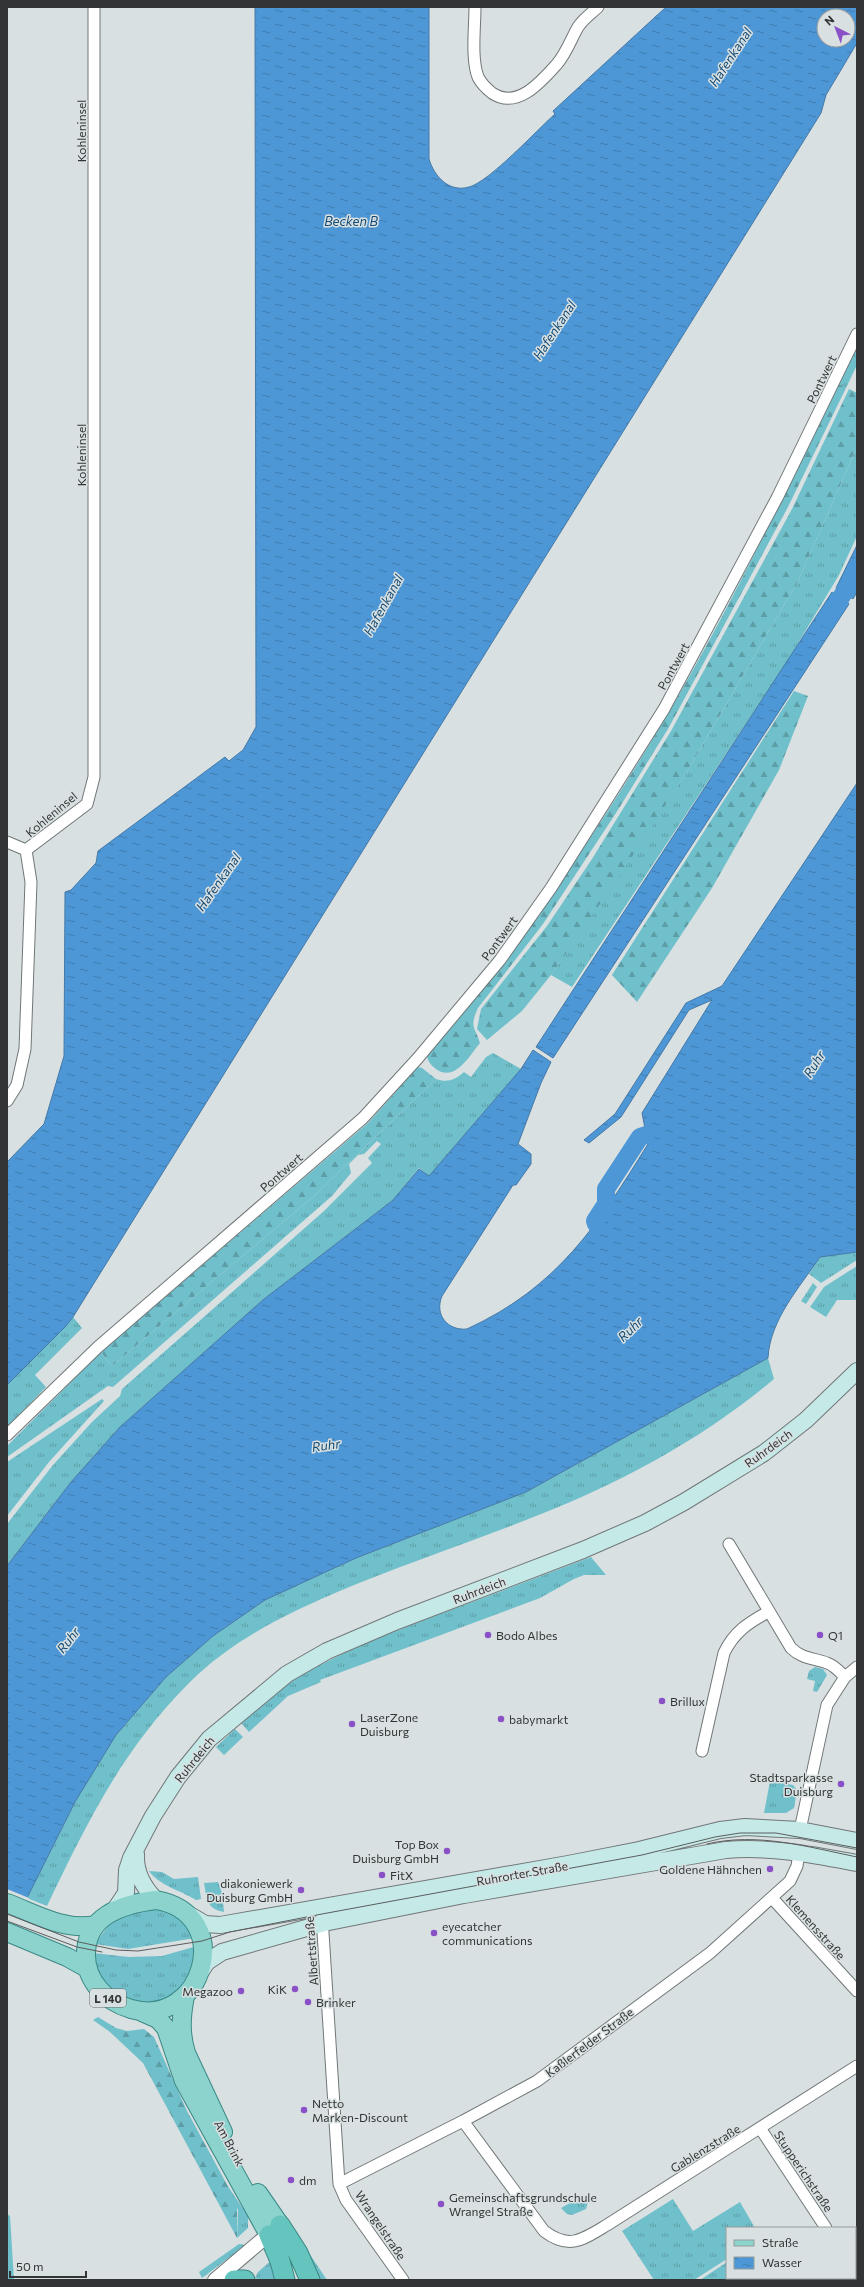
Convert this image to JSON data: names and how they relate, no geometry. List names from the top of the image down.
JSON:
{
  "streets": {
    "highway": ["Am Brink"],
    "main road": ["Ruhrdeich", "Ruhrorter Straße", "L 140"],
    "street": [
      "Kohleninsel",
      "Pontwert",
      "Klemensstraße",
      "Albertstraße",
      "Kaßlerfelder Straße",
      "Gablenzstraße",
      "Stupperichstraße",
      "Wrangelstraße"
    ]
  },
  "crossings": [
    ["Ruhrdeich", "Ruhrorter Straße"],
    ["Ruhrdeich", "Am Brink"],
    ["Ruhrorter Straße", "Albertstraße"],
    ["Ruhrorter Straße", "Kaßlerfelder Straße"],
    ["Ruhrorter Straße", "Am Brink"],
    ["Klemensstraße", "Kaßlerfelder Straße"],
    ["Albertstraße", "Kaßlerfelder Straße"],
    ["Albertstraße", "Wrangelstraße"],
    ["Kaßlerfelder Straße", "Gablenzstraße"],
    ["Kaßlerfelder Straße", "Wrangelstraße"],
    ["Gablenzstraße", "Stupperichstraße"]
  ],
  "water": ["Hafenkanal", "Becken B", "Ruhr"],
  "places": [
    "Bodo Albes",
    "Q1",
    "Brillux",
    "babymarkt",
    "LaserZone Duisburg",
    "Stadtsparkasse Duisburg",
    "Top Box Duisburg GmbH",
    "Goldene Hähnchen",
    "FitX",
    "diakoniewerk Duisburg GmbH",
    "eyecatcher communications",
    "KiK",
    "Megazoo",
    "Brinker",
    "Netto Marken-Discount",
    "dm",
    "Gemeinschaftsgrundschule Wrangel Straße"
  ],
  "legend": ["Straße", "Wasser"],
  "scale_bar": "50 m",
  "north": "top left"
}
